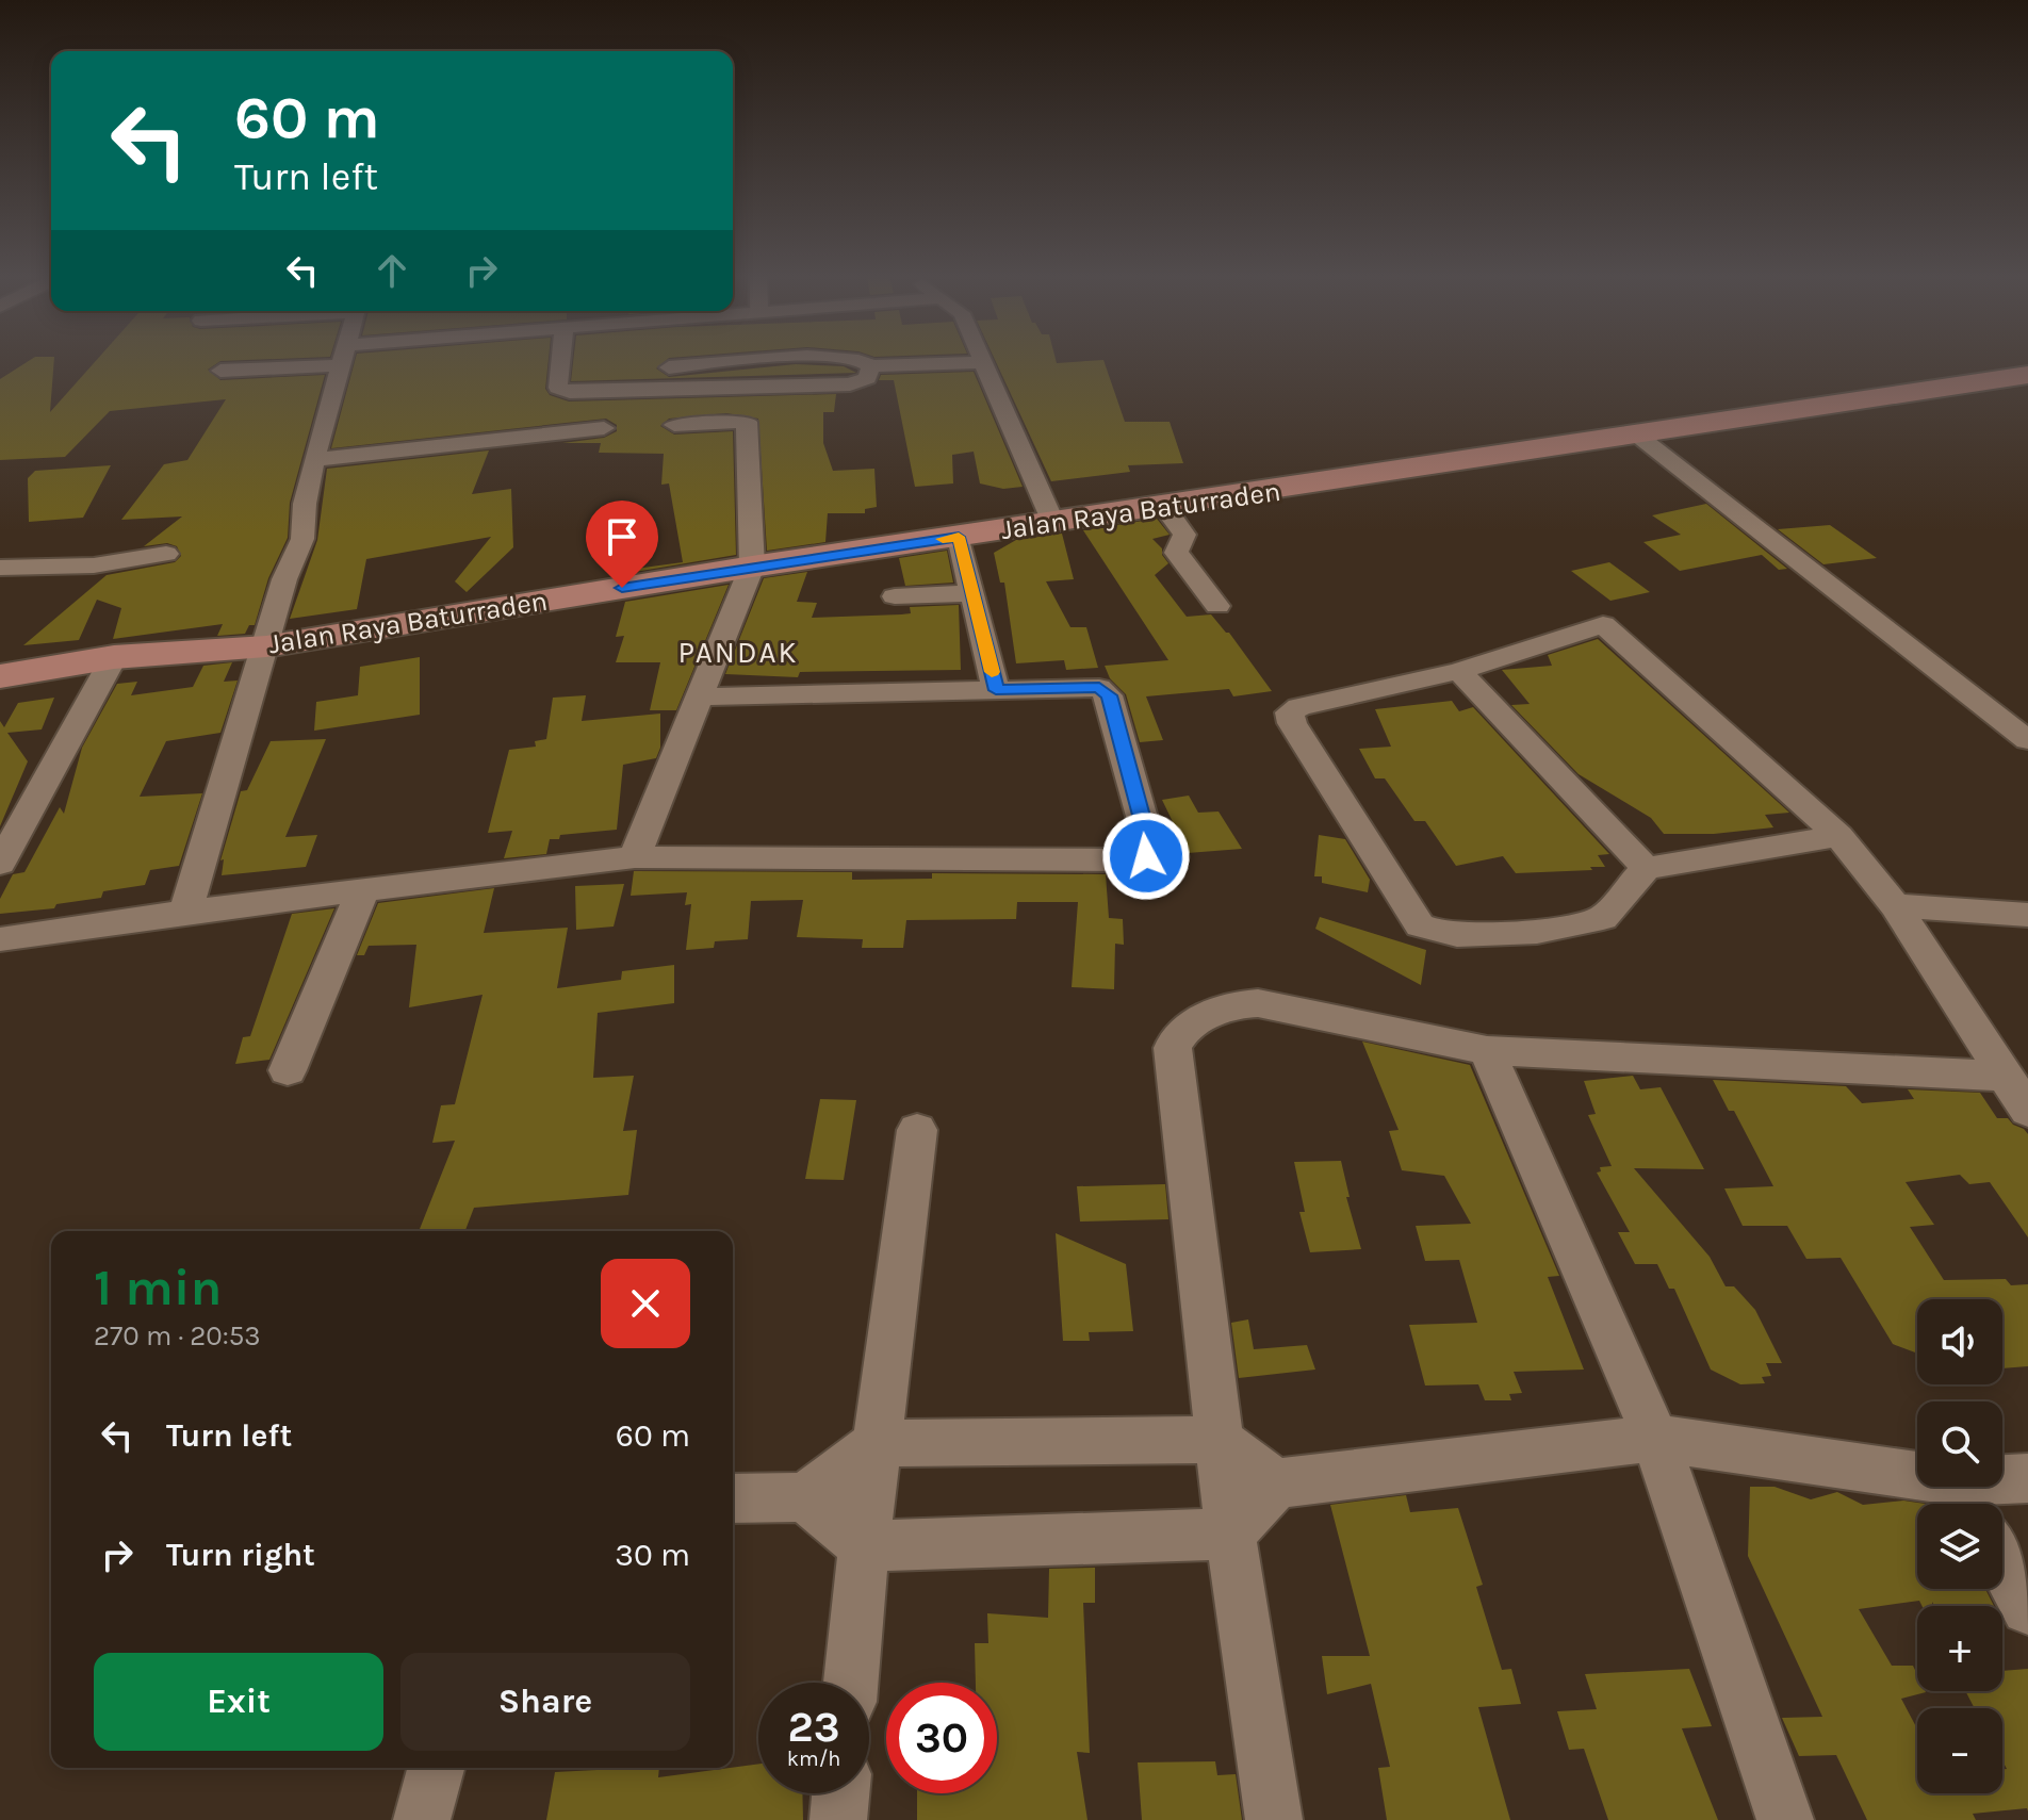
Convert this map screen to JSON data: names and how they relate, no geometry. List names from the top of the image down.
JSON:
{
  "streets": {
    "main road": ["Jalan Raya Baturraden"]
  },
  "districts": ["PANDAK"],
  "page": {
    "turn": ["60 m", "Turn left"],
    "heading": ["1 min", "270 m · 20:53"],
    "map_buttons": ["+", "−"],
    "list": [
      {
        "name": "Turn left",
        "value": "60 m"
      },
      {
        "name": "Turn right",
        "value": "30 m"
      }
    ],
    "buttons": ["Exit", "Share"],
    "speed": "23 km/h",
    "limit": "30"
  }
}
